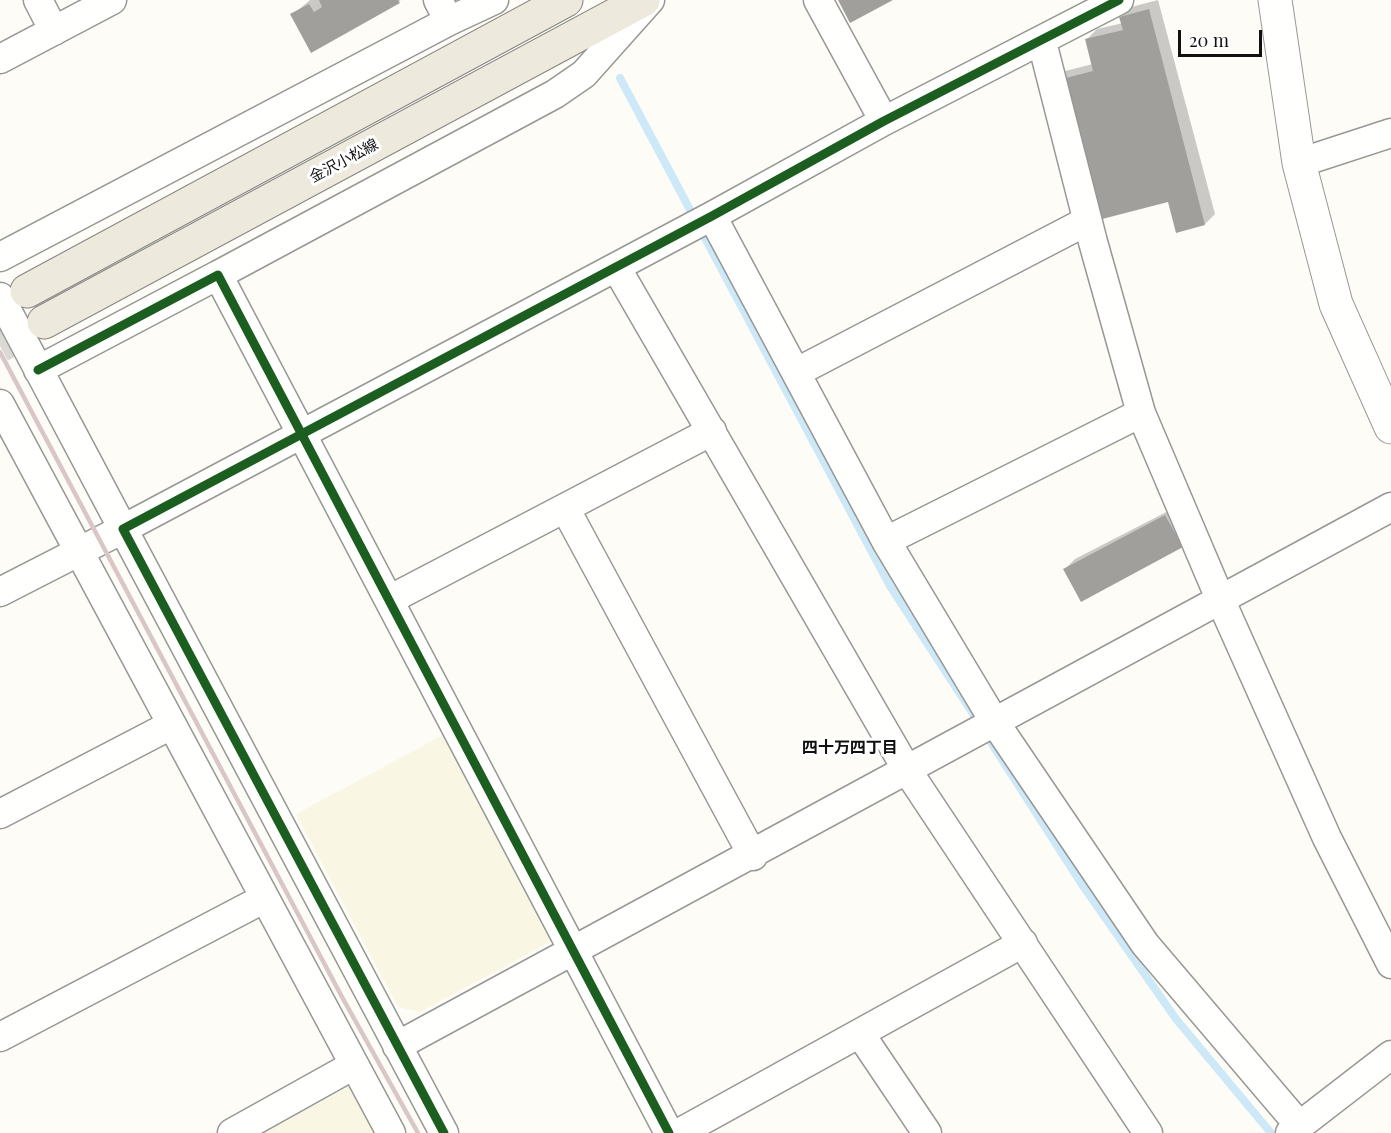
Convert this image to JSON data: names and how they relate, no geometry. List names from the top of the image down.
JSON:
{
  "streets": {
    "main road": ["金沢小松線"]
  },
  "districts": ["四十万四丁目"],
  "scale_bar": "20 m"
}
